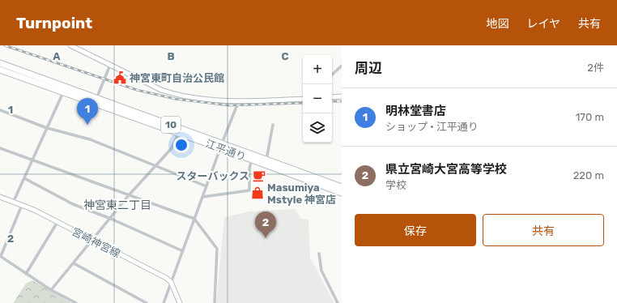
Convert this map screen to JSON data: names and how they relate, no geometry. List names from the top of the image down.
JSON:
{
  "streets": {
    "highway": ["10", "江平通り"],
    "street": ["宮崎神宮線"]
  },
  "districts": ["神宮東二丁目"],
  "places": {
    "public building": ["神宮東町自治公民館"],
    "cafe": ["スターバックス"],
    "shop": ["Masumiya Mstyle 神宮店"]
  },
  "page": {
    "header": "Turnpoint",
    "nav": ["地図", "レイヤ", "共有"],
    "heading": ["周辺", "2件"],
    "map_buttons": ["+", "−"],
    "list": [
      {
        "mark": "1",
        "name": "明林堂書店",
        "note": "ショップ · 江平通り",
        "value": "170 m"
      },
      {
        "mark": "2",
        "name": "県立宮崎大宮高等学校",
        "note": "学校",
        "value": "220 m"
      }
    ],
    "pins": ["1", "2"],
    "buttons": ["保存", "共有"]
  },
  "grid": {
    "columns": ["A", "B", "C"],
    "rows": ["1", "2"]
  }
}
